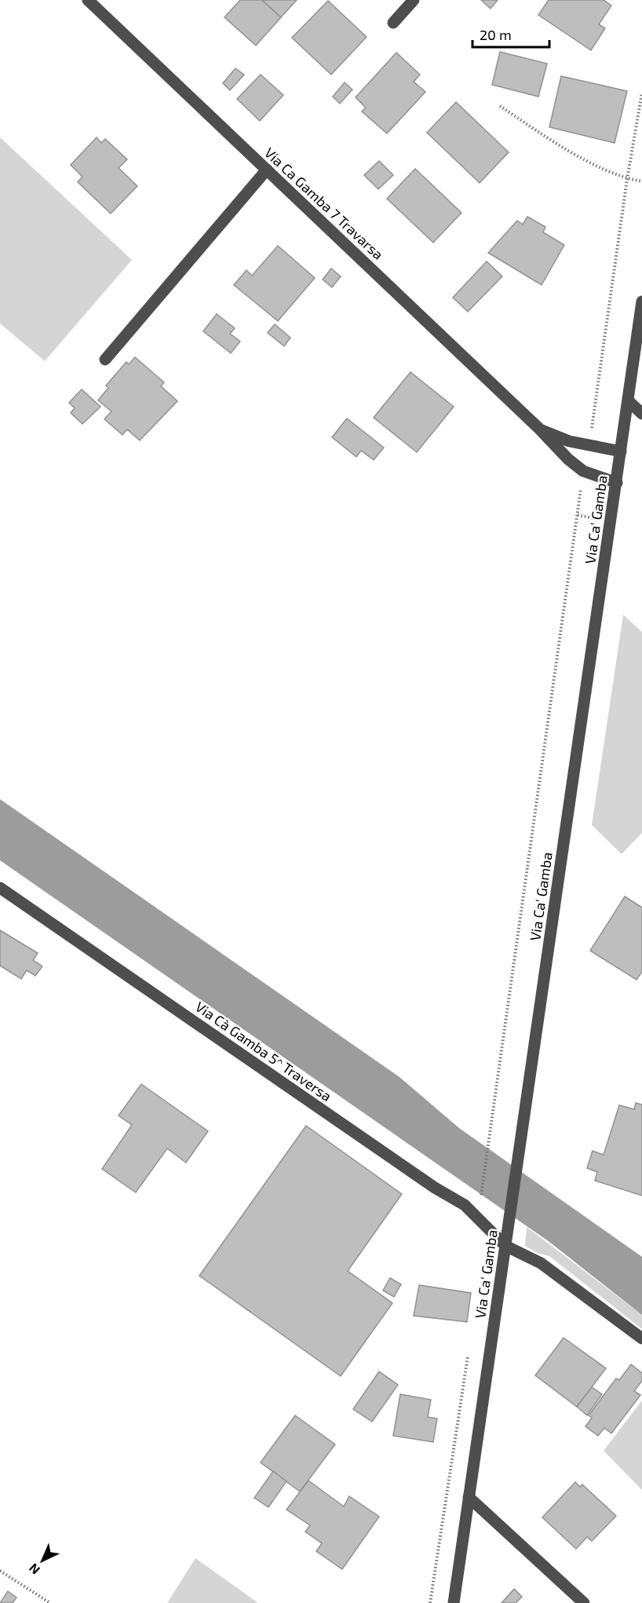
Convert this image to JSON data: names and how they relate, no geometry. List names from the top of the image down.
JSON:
{
  "streets": {
    "street": ["Via Ca Gamba 7 Travarsa", "Via Ca' Gamba", "Via Cà Gamba 5^ Traversa"]
  },
  "crossings": [
    ["Via Ca Gamba 7 Travarsa", "Via Ca' Gamba"],
    ["Via Ca' Gamba", "Via Cà Gamba 5^ Traversa"]
  ],
  "scale_bar": "20 m",
  "north": "bottom left"
}
